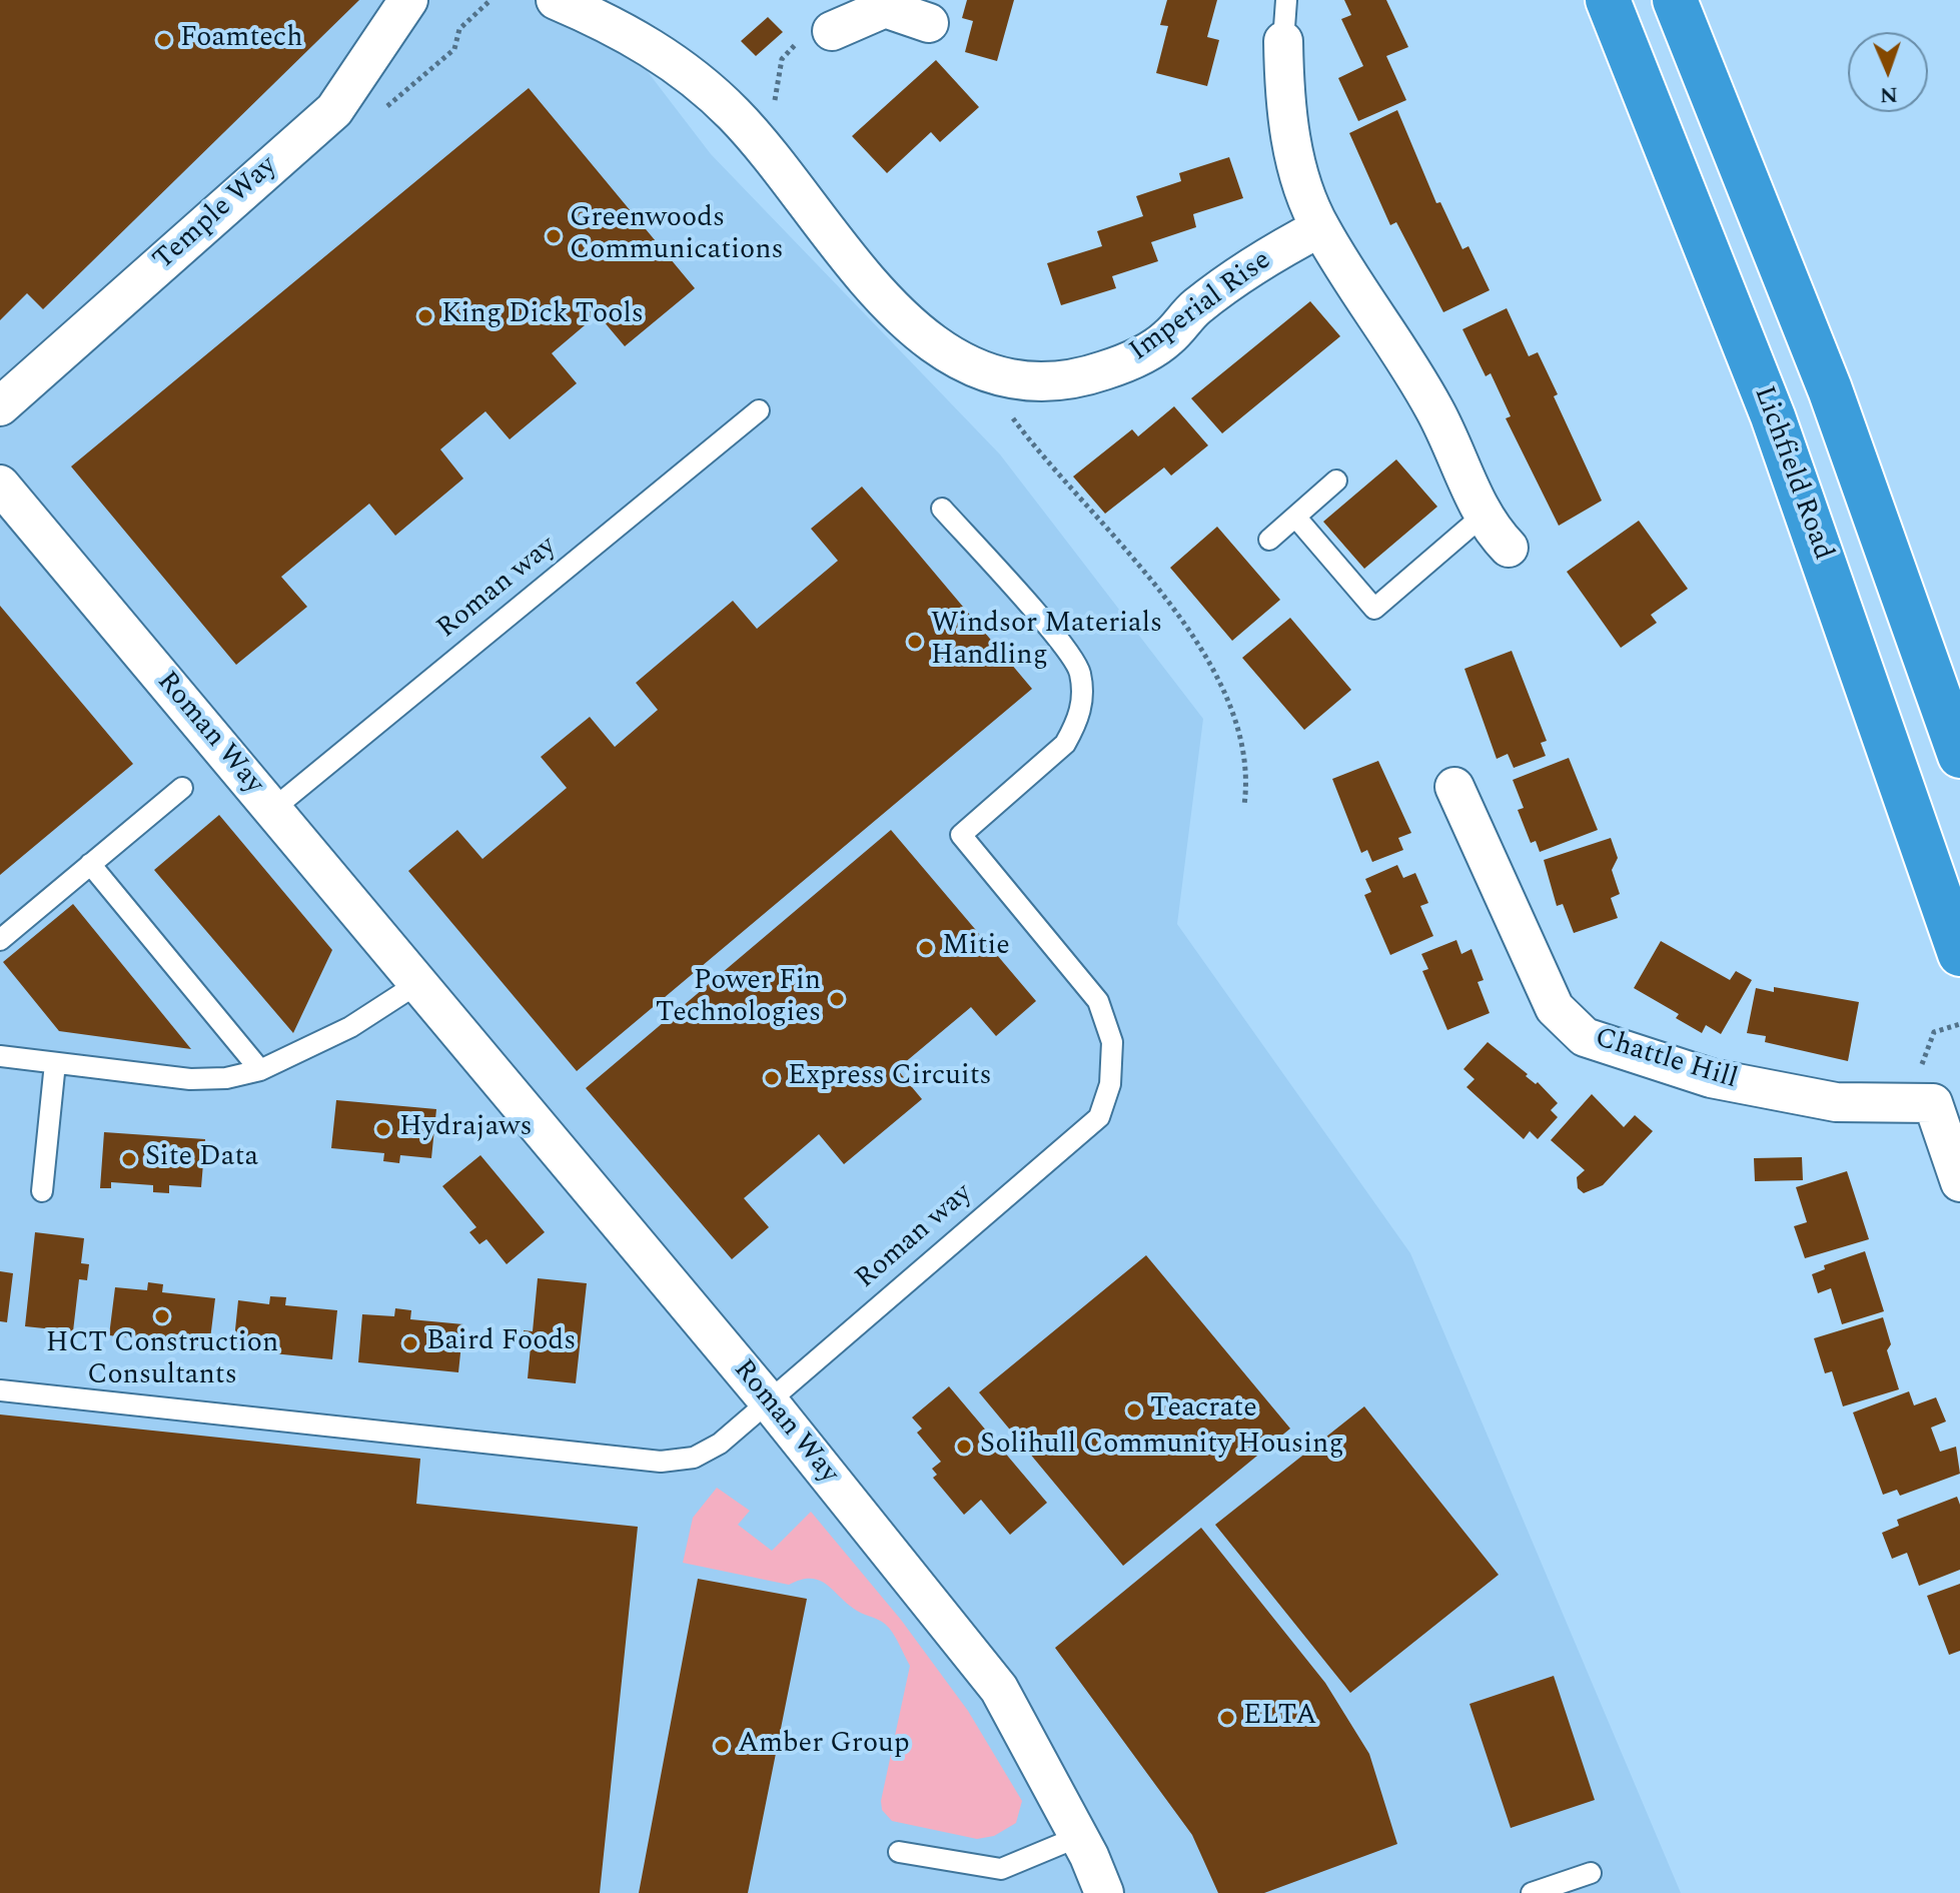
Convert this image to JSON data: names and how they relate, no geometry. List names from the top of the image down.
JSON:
{
  "streets": {
    "highway": ["Lichfield Road"],
    "street": [
      "Temple Way",
      "Imperial Rise",
      "Roman Way",
      "Chattle Hill"
    ],
    "lane": ["Roman way"]
  },
  "crossings": [
    ["Roman way", "Roman Way"]
  ],
  "places": [
    "Foamtech",
    "Greenwoods Communications",
    "King Dick Tools",
    "Windsor Materials Handling",
    "Mitie",
    "Power Fin Technologies",
    "Express Circuits",
    "Hydrajaws",
    "Site Data",
    "HCT Construction Consultants",
    "Baird Foods",
    "Teacrate",
    "Solihull Community Housing",
    "ELTA",
    "Amber Group"
  ],
  "north": "bottom"
}
